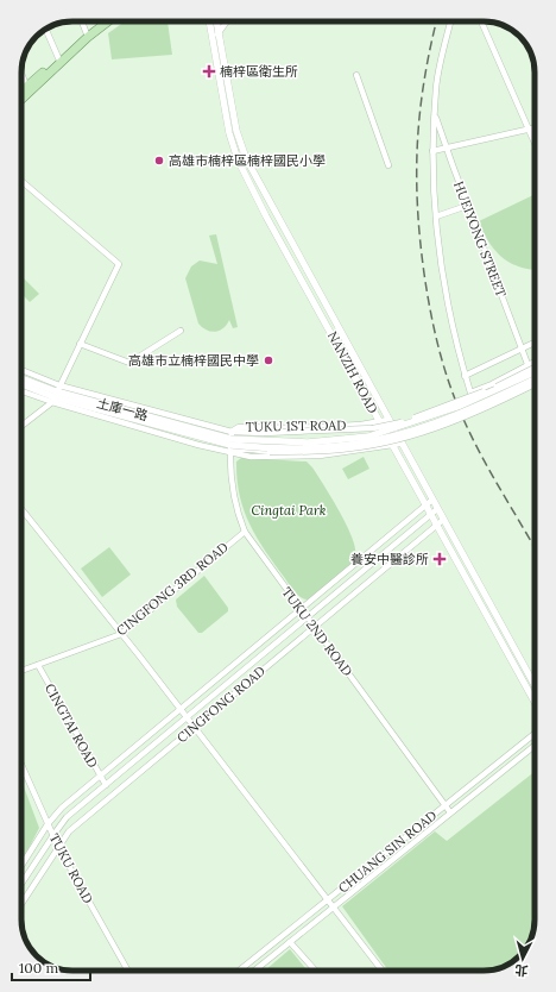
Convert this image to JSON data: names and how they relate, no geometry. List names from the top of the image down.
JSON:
{
  "streets": {
    "street": [
      "HUEIYONG STREET",
      "NANZIH ROAD",
      "土庫一路",
      "TUKU 1ST ROAD",
      "CINGFONG 3RD ROAD",
      "TUKU 2ND ROAD",
      "CINGFONG ROAD",
      "CINGTAI ROAD",
      "CHUANG SIN ROAD",
      "TUKU ROAD"
    ]
  },
  "crossings": [
    ["NANZIH ROAD", "TUKU 1ST ROAD"],
    ["NANZIH ROAD", "CINGFONG ROAD"],
    ["土庫一路", "TUKU 1ST ROAD"],
    ["土庫一路", "TUKU 2ND ROAD"],
    ["TUKU 1ST ROAD", "TUKU 2ND ROAD"],
    ["CINGFONG 3RD ROAD", "TUKU 2ND ROAD"],
    ["CINGFONG 3RD ROAD", "CINGTAI ROAD"],
    ["TUKU 2ND ROAD", "CINGFONG ROAD"],
    ["TUKU 2ND ROAD", "CHUANG SIN ROAD"],
    ["CINGFONG ROAD", "CINGTAI ROAD"],
    ["CINGFONG ROAD", "TUKU ROAD"]
  ],
  "parks": ["Cingtai Park"],
  "places": {
    "health": ["楠梓區衛生所", "養安中醫診所"],
    "other": ["高雄市楠梓區楠梓國民小學", "高雄市立楠梓國民中學"]
  },
  "scale_bar": "100 m",
  "north": "bottom"
}
